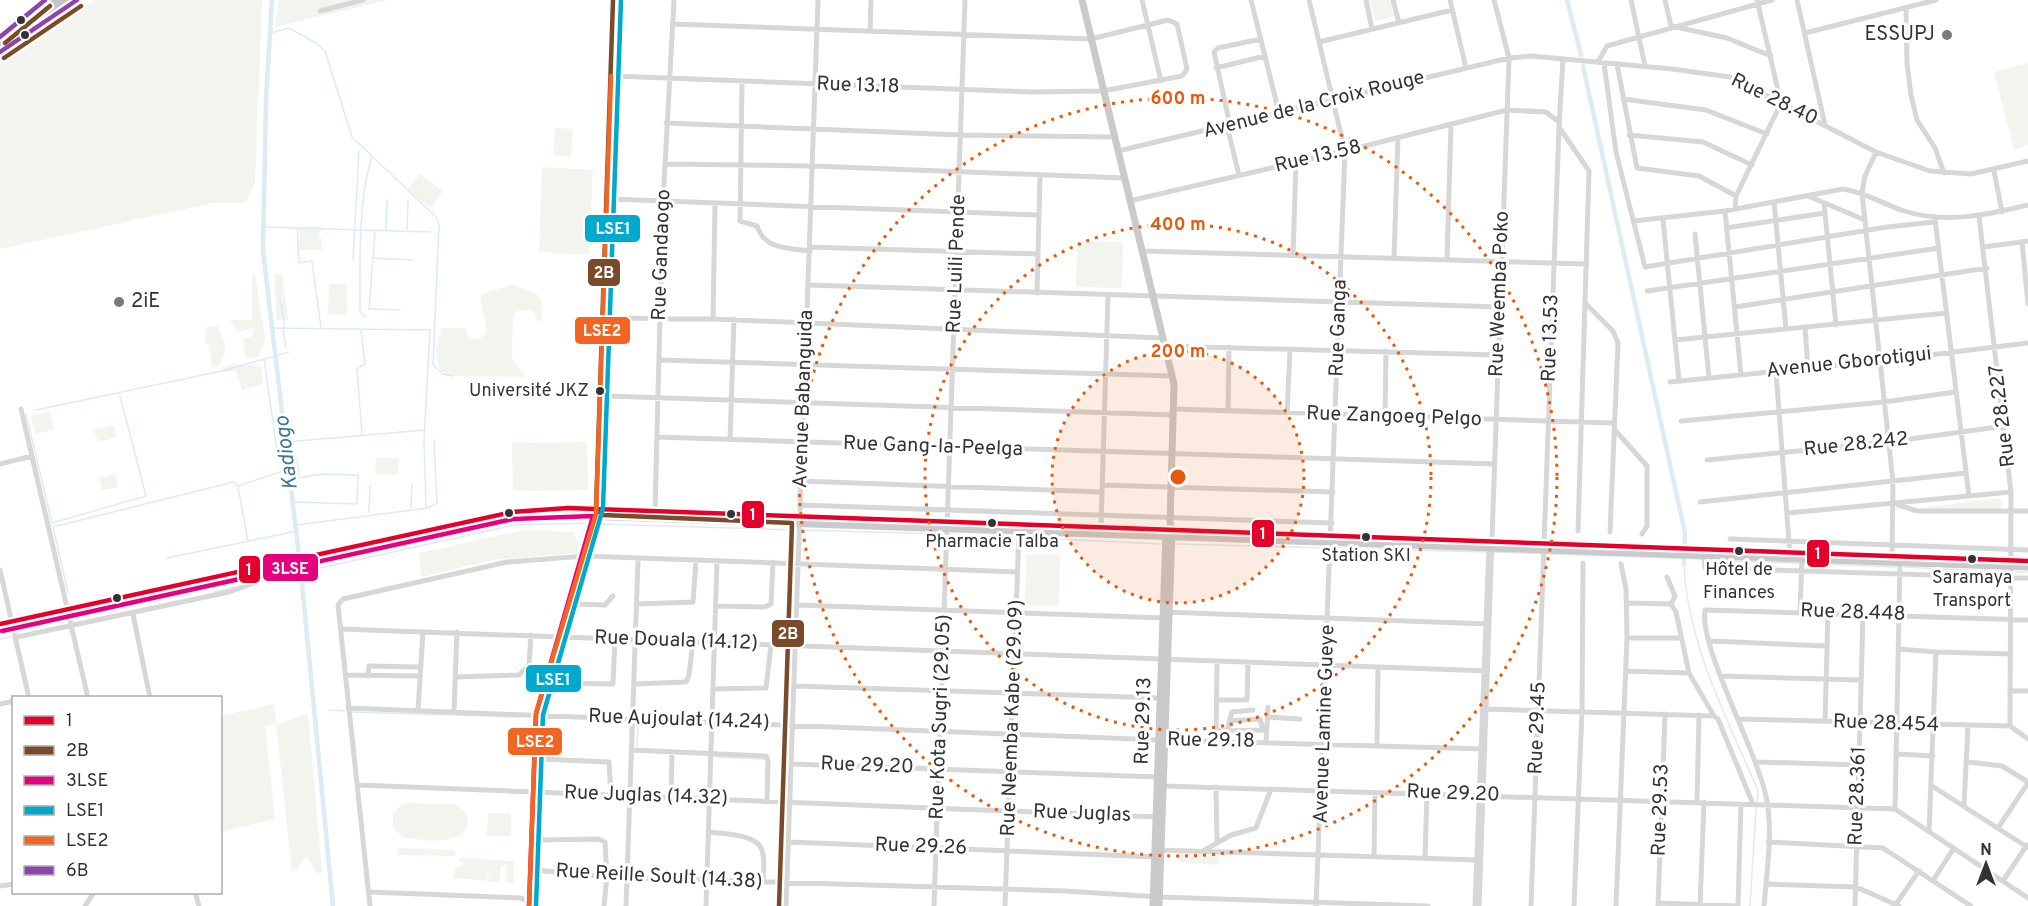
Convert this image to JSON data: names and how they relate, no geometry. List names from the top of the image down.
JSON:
{
  "streets": {
    "main road": ["Rue 29.13"],
    "street": [
      "Rue 13.18",
      "Rue 28.40",
      "Avenue de la Croix Rouge",
      "Rue 13.58",
      "Rue Gandaogo",
      "Rue Luili Pende",
      "Rue Weemba Poko",
      "Rue Ganga",
      "Rue 13.53",
      "Avenue Gborotigui",
      "Avenue Babanguida",
      "Rue 28.227",
      "Rue Zangoeg Pelgo",
      "Rue 28.242",
      "Rue Gang-la-Peelga",
      "Rue 28.448",
      "Rue Douala (14.12)",
      "Rue Kota Sugri (29.05)",
      "Rue Neemba Kabe (29.09)",
      "Rue Aujoulat (14.24)",
      "Avenue Lamine Gueye",
      "Rue 28.454",
      "Rue 29.45",
      "Rue 29.18",
      "Rue 29.20",
      "Rue Juglas (14.32)",
      "Rue 28.361",
      "Rue 29.53",
      "Rue Juglas",
      "Rue 29.26",
      "Rue Reille Soult (14.38)"
    ]
  },
  "crossings": [
    ["Rue 13.18", "Rue Gandaogo"],
    ["Rue 13.18", "Rue Luili Pende"],
    ["Rue 13.18", "Avenue Babanguida"],
    ["Rue 28.40", "Avenue de la Croix Rouge"],
    ["Rue 28.40", "Rue Weemba Poko"],
    ["Rue 28.40", "Rue 13.53"],
    ["Avenue de la Croix Rouge", "Rue Weemba Poko"],
    ["Avenue de la Croix Rouge", "Rue Ganga"],
    ["Rue 13.58", "Rue Weemba Poko"],
    ["Rue 13.58", "Rue Ganga"],
    ["Rue Gandaogo", "Rue Zangoeg Pelgo"],
    ["Rue Gandaogo", "Rue Gang-la-Peelga"],
    ["Rue Luili Pende", "Rue Zangoeg Pelgo"],
    ["Rue Luili Pende", "Rue Gang-la-Peelga"],
    ["Rue Luili Pende", "Rue Kota Sugri (29.05)"],
    ["Rue Weemba Poko", "Rue Zangoeg Pelgo"],
    ["Rue Weemba Poko", "Rue Gang-la-Peelga"],
    ["Rue Weemba Poko", "Rue Douala (14.12)"],
    ["Rue Weemba Poko", "Rue 29.18"],
    ["Rue Weemba Poko", "Rue 29.20"],
    ["Rue Weemba Poko", "Rue 29.26"],
    ["Rue Ganga", "Rue Zangoeg Pelgo"],
    ["Rue Ganga", "Rue Gang-la-Peelga"],
    ["Rue Ganga", "Avenue Lamine Gueye"],
    ["Rue 13.53", "Rue Zangoeg Pelgo"],
    ["Rue 13.53", "Rue 29.45"],
    ["Avenue Gborotigui", "Rue 28.227"],
    ["Avenue Babanguida", "Rue Zangoeg Pelgo"],
    ["Avenue Babanguida", "Rue Gang-la-Peelga"],
    ["Avenue Babanguida", "Rue Douala (14.12)"],
    ["Avenue Babanguida", "Rue Aujoulat (14.24)"],
    ["Avenue Babanguida", "Rue 29.18"],
    ["Avenue Babanguida", "Rue 29.20"],
    ["Avenue Babanguida", "Rue Juglas (14.32)"],
    ["Avenue Babanguida", "Rue Juglas"],
    ["Avenue Babanguida", "Rue 29.26"],
    ["Avenue Babanguida", "Rue Reille Soult (14.38)"],
    ["Rue 28.227", "Rue 28.242"],
    ["Rue 28.227", "Rue 28.448"],
    ["Rue 28.227", "Rue 28.454"],
    ["Rue 28.448", "Rue 28.361"],
    ["Rue Douala (14.12)", "Rue Kota Sugri (29.05)"],
    ["Rue Douala (14.12)", "Rue Neemba Kabe (29.09)"],
    ["Rue Douala (14.12)", "Rue 29.13"],
    ["Rue Douala (14.12)", "Avenue Lamine Gueye"],
    ["Rue Kota Sugri (29.05)", "Rue 29.18"],
    ["Rue Kota Sugri (29.05)", "Rue 29.20"],
    ["Rue Kota Sugri (29.05)", "Rue Juglas"],
    ["Rue Kota Sugri (29.05)", "Rue 29.26"],
    ["Rue Kota Sugri (29.05)", "Rue Reille Soult (14.38)"],
    ["Rue Neemba Kabe (29.09)", "Rue 29.18"],
    ["Rue Neemba Kabe (29.09)", "Rue 29.20"],
    ["Rue Neemba Kabe (29.09)", "Rue Juglas"],
    ["Rue Neemba Kabe (29.09)", "Rue 29.26"],
    ["Rue Neemba Kabe (29.09)", "Rue Reille Soult (14.38)"],
    ["Rue Aujoulat (14.24)", "Rue 29.18"],
    ["Rue 29.13", "Rue 29.18"],
    ["Rue 29.13", "Rue 29.20"],
    ["Rue 29.13", "Rue Juglas"],
    ["Rue 29.13", "Rue 29.26"],
    ["Avenue Lamine Gueye", "Rue 29.18"],
    ["Avenue Lamine Gueye", "Rue 29.20"],
    ["Avenue Lamine Gueye", "Rue 29.26"],
    ["Avenue Lamine Gueye", "Rue Reille Soult (14.38)"],
    ["Rue 28.454", "Rue 28.361"],
    ["Rue 29.45", "Rue 29.20"],
    ["Rue 29.20", "Rue 28.361"],
    ["Rue 29.20", "Rue 29.53"],
    ["Rue Juglas (14.32)", "Rue Juglas"]
  ],
  "water": ["Kadiogo"],
  "places": [
    "ESSUPJ",
    "2iE",
    "Université JKZ",
    "Pharmacie Talba",
    "Station SKI",
    "Hôtel de Finances",
    "Saramaya Transport"
  ],
  "lines": [
    "transit line 2B",
    "transit line LSE1",
    "transit line 6B",
    "transit line LSE2",
    "transit line 1",
    "transit line 3LSE"
  ],
  "legend": [
    "1",
    "2B",
    "3LSE",
    "LSE1",
    "LSE2",
    "6B"
  ],
  "north": "top",
  "rings": ["600 m", "400 m", "200 m"]
}
